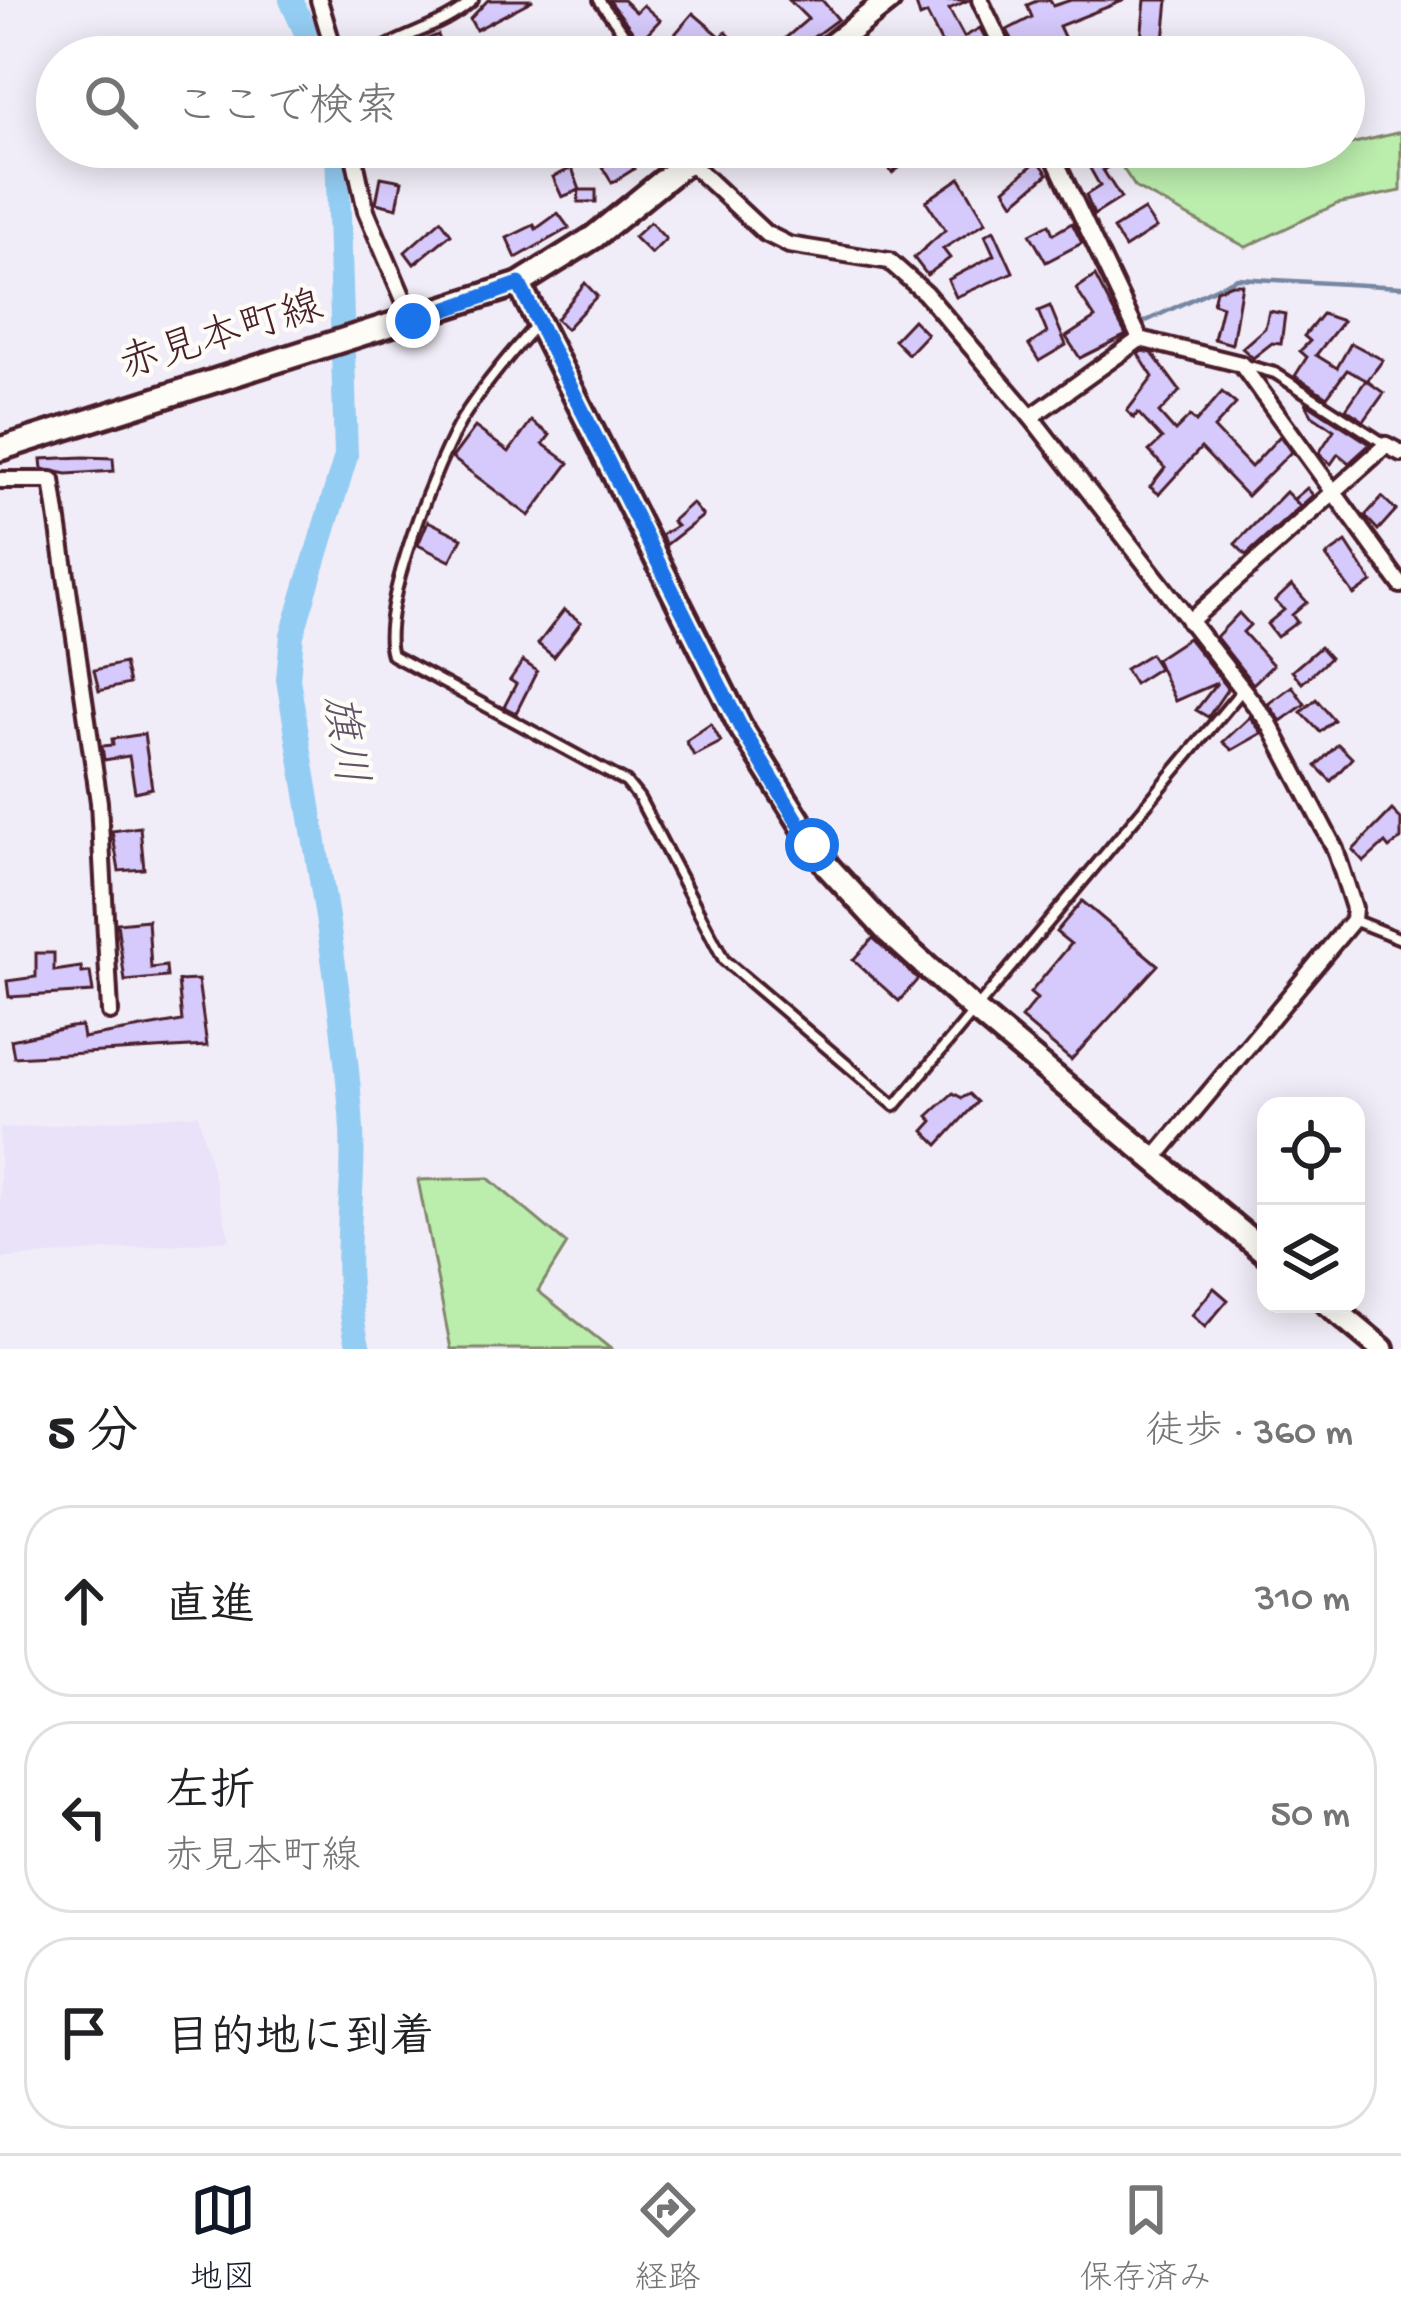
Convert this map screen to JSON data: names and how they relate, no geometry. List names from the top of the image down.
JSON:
{
  "streets": {
    "street": ["赤見本町線"]
  },
  "water": ["旗川"],
  "page": {
    "search": "ここで検索",
    "heading": ["5 分", "徒歩 · 360 m"],
    "list": [
      ["直進", "310 m"],
      ["左折", "赤見本町線", "50 m"],
      "目的地に到着"
    ],
    "nav": ["地図", "経路", "保存済み"]
  }
}
